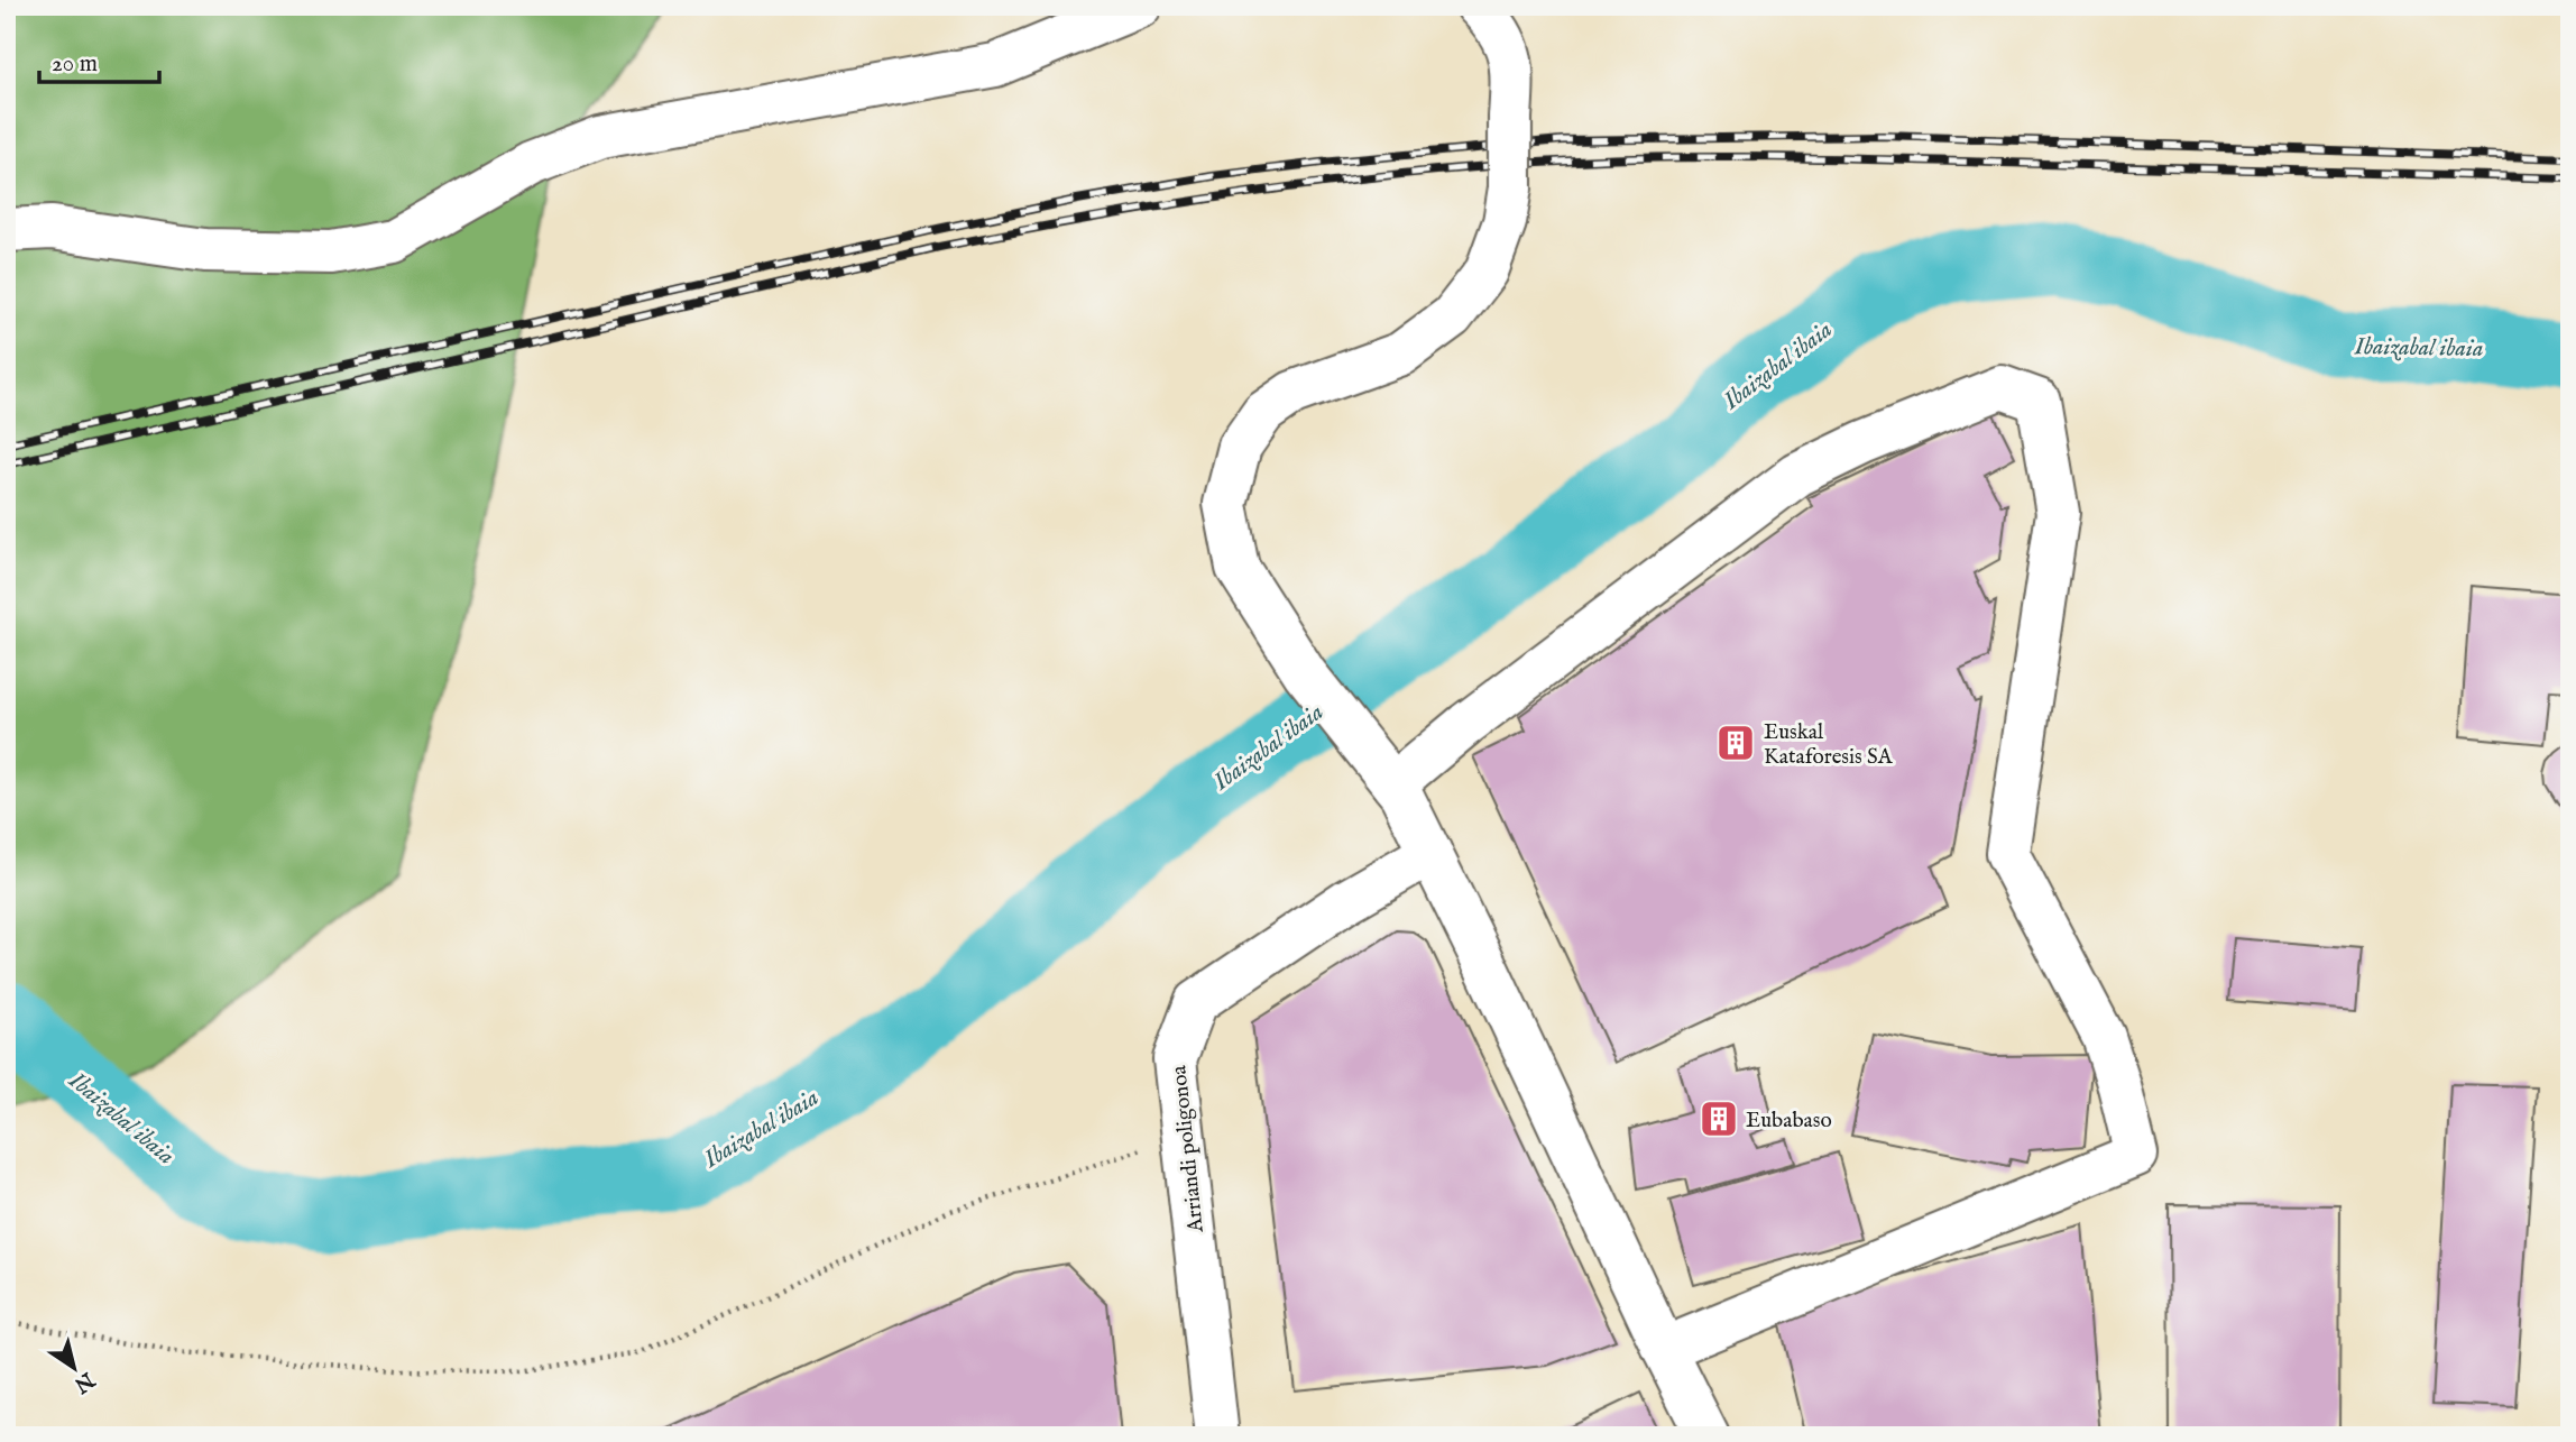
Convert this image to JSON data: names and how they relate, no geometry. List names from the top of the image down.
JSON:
{
  "streets": {
    "street": ["Arriandi poligonoa"]
  },
  "water": ["Ibaizabal ibaia"],
  "places": {
    "building": ["Euskal Kataforesis SA", "Eubabaso"]
  },
  "scale_bar": "20 m",
  "north": "bottom right"
}
